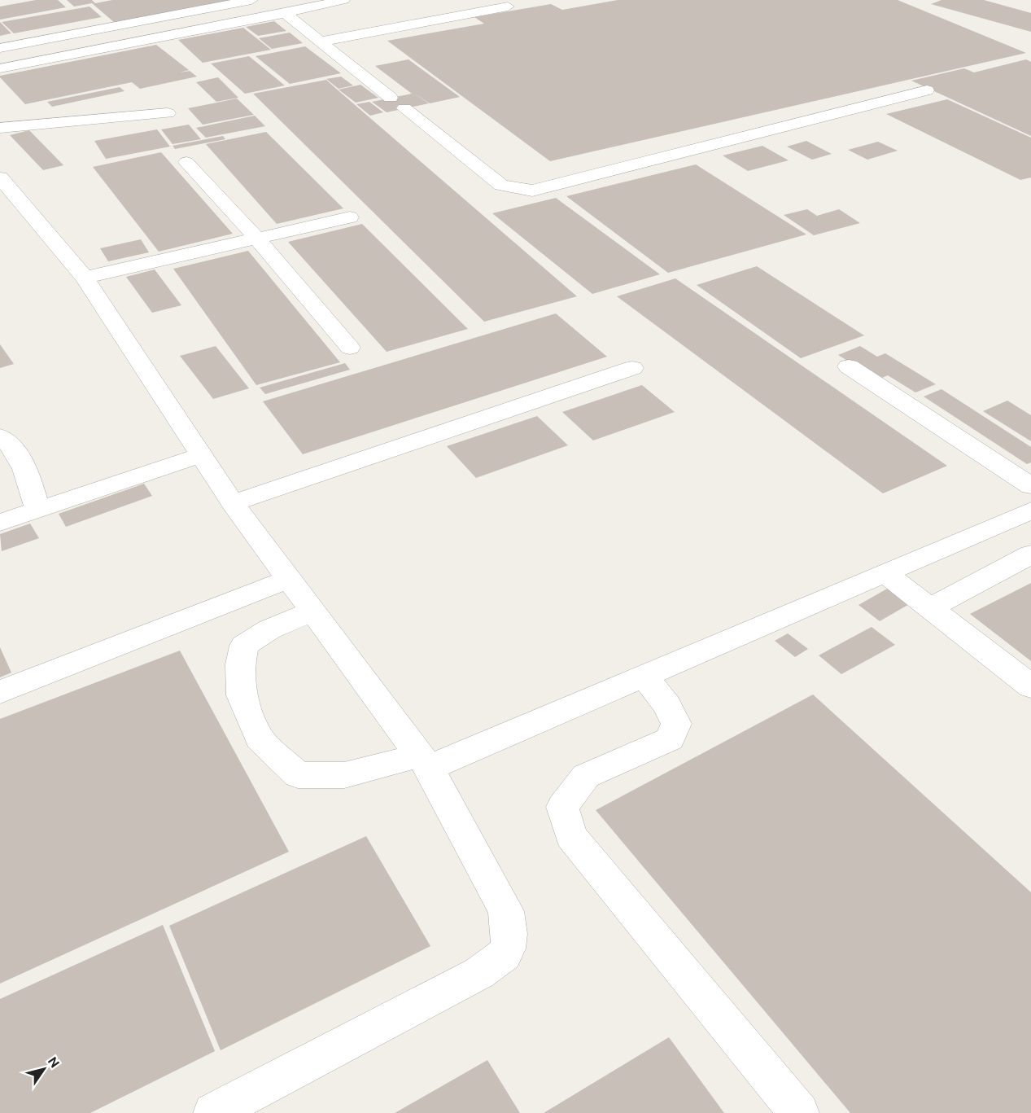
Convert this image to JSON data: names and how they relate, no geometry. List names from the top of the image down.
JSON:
{
  "north": "top right"
}
